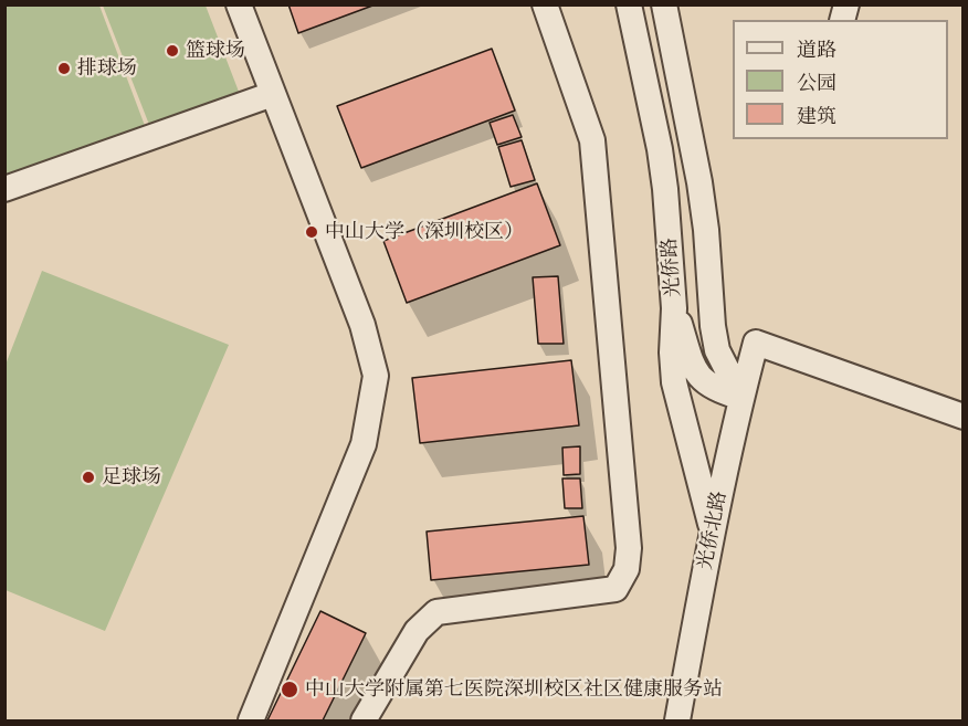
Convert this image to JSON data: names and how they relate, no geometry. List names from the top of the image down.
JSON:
{
  "streets": {
    "street": ["光侨路", "光侨北路"]
  },
  "crossings": [
    ["光侨路", "光侨北路"]
  ],
  "places": [
    "篮球场",
    "排球场",
    "中山大学（深圳校区）",
    "足球场",
    "中山大学附属第七医院深圳校区社区健康服务站"
  ],
  "legend": ["道路", "公园", "建筑"]
}
